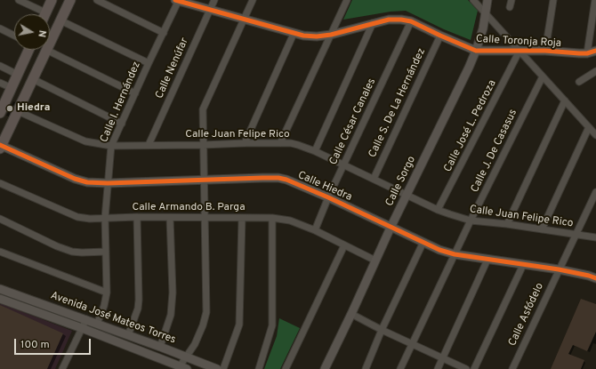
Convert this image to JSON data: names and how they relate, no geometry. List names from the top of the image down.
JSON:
{
  "streets": {
    "street": [
      "Calle Toronja Roja",
      "Calle Nenúfar",
      "Calle I. Hernández",
      "Calle S. De La Hernández",
      "Calle César Canales",
      "Calle José L. Pedroza",
      "Calle Juan Felipe Rico",
      "Calle J. De Casasus",
      "Calle Sorgo",
      "Calle Hiedra",
      "Calle Armando B. Parga",
      "Calle Asfódelo",
      "Avenida José Mateos Torres"
    ]
  },
  "crossings": [
    ["Calle Toronja Roja", "Calle Nenúfar"],
    ["Calle Toronja Roja", "Calle I. Hernández"],
    ["Calle Toronja Roja", "Calle S. De La Hernández"],
    ["Calle Toronja Roja", "Calle César Canales"],
    ["Calle Toronja Roja", "Calle José L. Pedroza"],
    ["Calle Toronja Roja", "Calle Sorgo"],
    ["Calle Nenúfar", "Calle Juan Felipe Rico"],
    ["Calle I. Hernández", "Calle Juan Felipe Rico"],
    ["Calle I. Hernández", "Calle Hiedra"],
    ["Calle I. Hernández", "Calle Armando B. Parga"],
    ["Calle I. Hernández", "Avenida José Mateos Torres"],
    ["Calle S. De La Hernández", "Calle Juan Felipe Rico"],
    ["Calle César Canales", "Calle Juan Felipe Rico"],
    ["Calle César Canales", "Calle Hiedra"],
    ["Calle César Canales", "Calle Armando B. Parga"],
    ["Calle José L. Pedroza", "Calle Juan Felipe Rico"],
    ["Calle Juan Felipe Rico", "Calle J. De Casasus"],
    ["Calle Juan Felipe Rico", "Calle Sorgo"],
    ["Calle Juan Felipe Rico", "Calle Asfódelo"],
    ["Calle J. De Casasus", "Calle Hiedra"],
    ["Calle Sorgo", "Calle Hiedra"],
    ["Calle Sorgo", "Calle Armando B. Parga"],
    ["Calle Hiedra", "Calle Asfódelo"]
  ],
  "places": ["Hiedra"],
  "scale_bar": "100 m",
  "north": "right"
}
